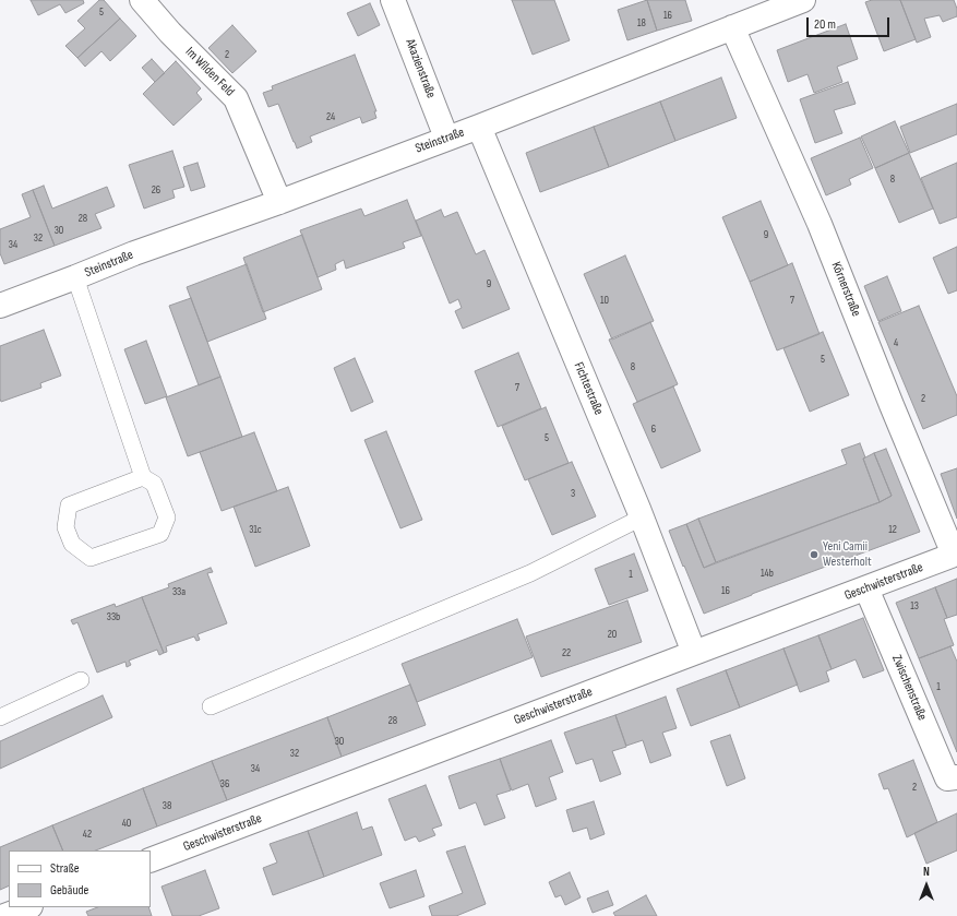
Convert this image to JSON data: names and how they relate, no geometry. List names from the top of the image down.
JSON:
{
  "streets": {
    "street": [
      "Akazienstraße",
      "Im Wilden Feld",
      "Steinstraße",
      "Körnerstraße",
      "Fichtestraße",
      "Geschwisterstraße",
      "Zwischenstraße"
    ]
  },
  "crossings": [
    ["Akazienstraße", "Steinstraße"],
    ["Im Wilden Feld", "Steinstraße"],
    ["Steinstraße", "Körnerstraße"],
    ["Steinstraße", "Fichtestraße"],
    ["Körnerstraße", "Geschwisterstraße"],
    ["Fichtestraße", "Geschwisterstraße"],
    ["Geschwisterstraße", "Zwischenstraße"]
  ],
  "places": ["Yeni Camii Westerholt"],
  "house_numbers": [
    "5",
    "16",
    "18",
    "2",
    "24",
    "8",
    "26",
    "28",
    "30",
    "9",
    "32",
    "34",
    "9",
    "10",
    "7",
    "4",
    "5",
    "8",
    "7",
    "2",
    "6",
    "5",
    "3",
    "31c",
    "12",
    "14b",
    "1",
    "16",
    "33a",
    "13",
    "33b",
    "20",
    "22",
    "1",
    "28",
    "30",
    "32",
    "34",
    "36",
    "2",
    "38",
    "40",
    "42"
  ],
  "legend": ["Straße", "Gebäude"],
  "scale_bar": "20 m",
  "north": "top"
}
